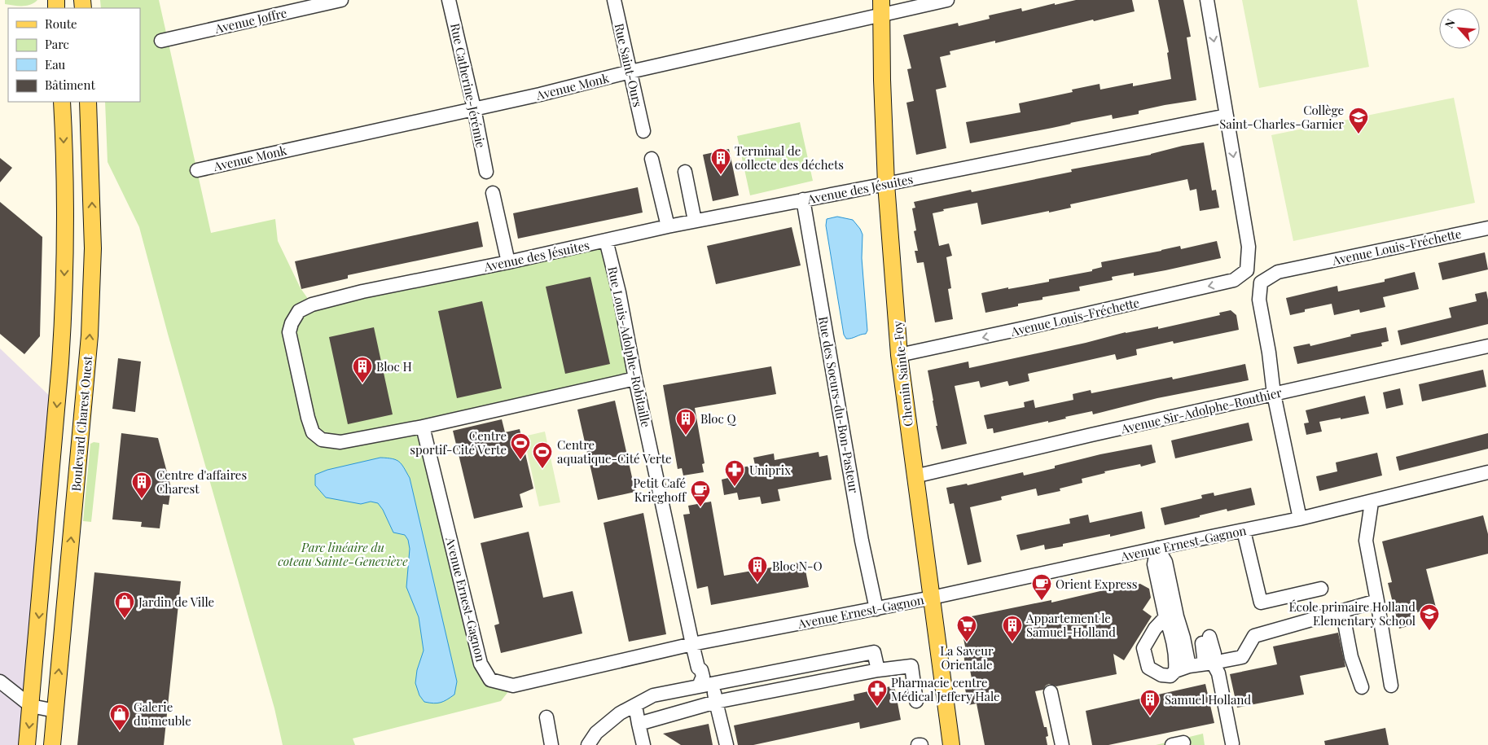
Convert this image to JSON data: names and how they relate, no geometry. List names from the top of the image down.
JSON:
{
  "streets": {
    "main road": ["Chemin Sainte-Foy", "Boulevard Charest Ouest"],
    "street": [
      "Avenue Joffre",
      "Rue Saint-Ours",
      "Rue Catherine-Jérémie",
      "Avenue Monk",
      "Avenue des Jésuites",
      "Avenue Louis-Fréchette",
      "Rue Louis-Adolphe-Robitaille",
      "Rue des Soeurs-du-Bon-Pasteur",
      "Avenue Sir-Adolphe-Routhier",
      "Avenue Ernest-Gagnon"
    ]
  },
  "crossings": [
    ["Rue Saint-Ours", "Avenue Monk"],
    ["Rue Catherine-Jérémie", "Avenue Monk"],
    ["Avenue Monk", "Chemin Sainte-Foy"],
    ["Avenue des Jésuites", "Avenue Louis-Fréchette"],
    ["Avenue des Jésuites", "Rue Louis-Adolphe-Robitaille"],
    ["Avenue des Jésuites", "Chemin Sainte-Foy"],
    ["Avenue des Jésuites", "Rue des Soeurs-du-Bon-Pasteur"],
    ["Avenue des Jésuites", "Avenue Ernest-Gagnon"],
    ["Avenue Louis-Fréchette", "Chemin Sainte-Foy"],
    ["Avenue Louis-Fréchette", "Avenue Sir-Adolphe-Routhier"],
    ["Rue Louis-Adolphe-Robitaille", "Avenue Ernest-Gagnon"],
    ["Chemin Sainte-Foy", "Avenue Sir-Adolphe-Routhier"],
    ["Chemin Sainte-Foy", "Avenue Ernest-Gagnon"],
    ["Rue des Soeurs-du-Bon-Pasteur", "Avenue Ernest-Gagnon"]
  ],
  "parks": ["Parc linéaire du coteau Sainte-Geneviève"],
  "places": {
    "school or university": ["Collège Saint-Charles-Garnier", "École primaire Holland Elementary School"],
    "building": [
      "Terminal de collecte des déchets",
      "Bloc H",
      "Bloc Q",
      "Centre d'affaires Charest",
      "Bloc N-O",
      "Appartement le Samuel-Holland",
      "Samuel Holland"
    ],
    "sports": ["Centre sportif-Cité Verte", "Centre aquatique-Cité Verte"],
    "pharmacy": ["Uniprix", "Pharmacie centre Médical Jeffery Hale"],
    "cafe": ["Petit Café Krieghoff", "Orient Express"],
    "shop": ["Jardin de Ville", "Galerie du meuble"],
    "supermarket": ["La Saveur Orientale"]
  },
  "legend": [
    "Route",
    "Parc",
    "Eau",
    "Bâtiment"
  ],
  "north": "top left"
}
